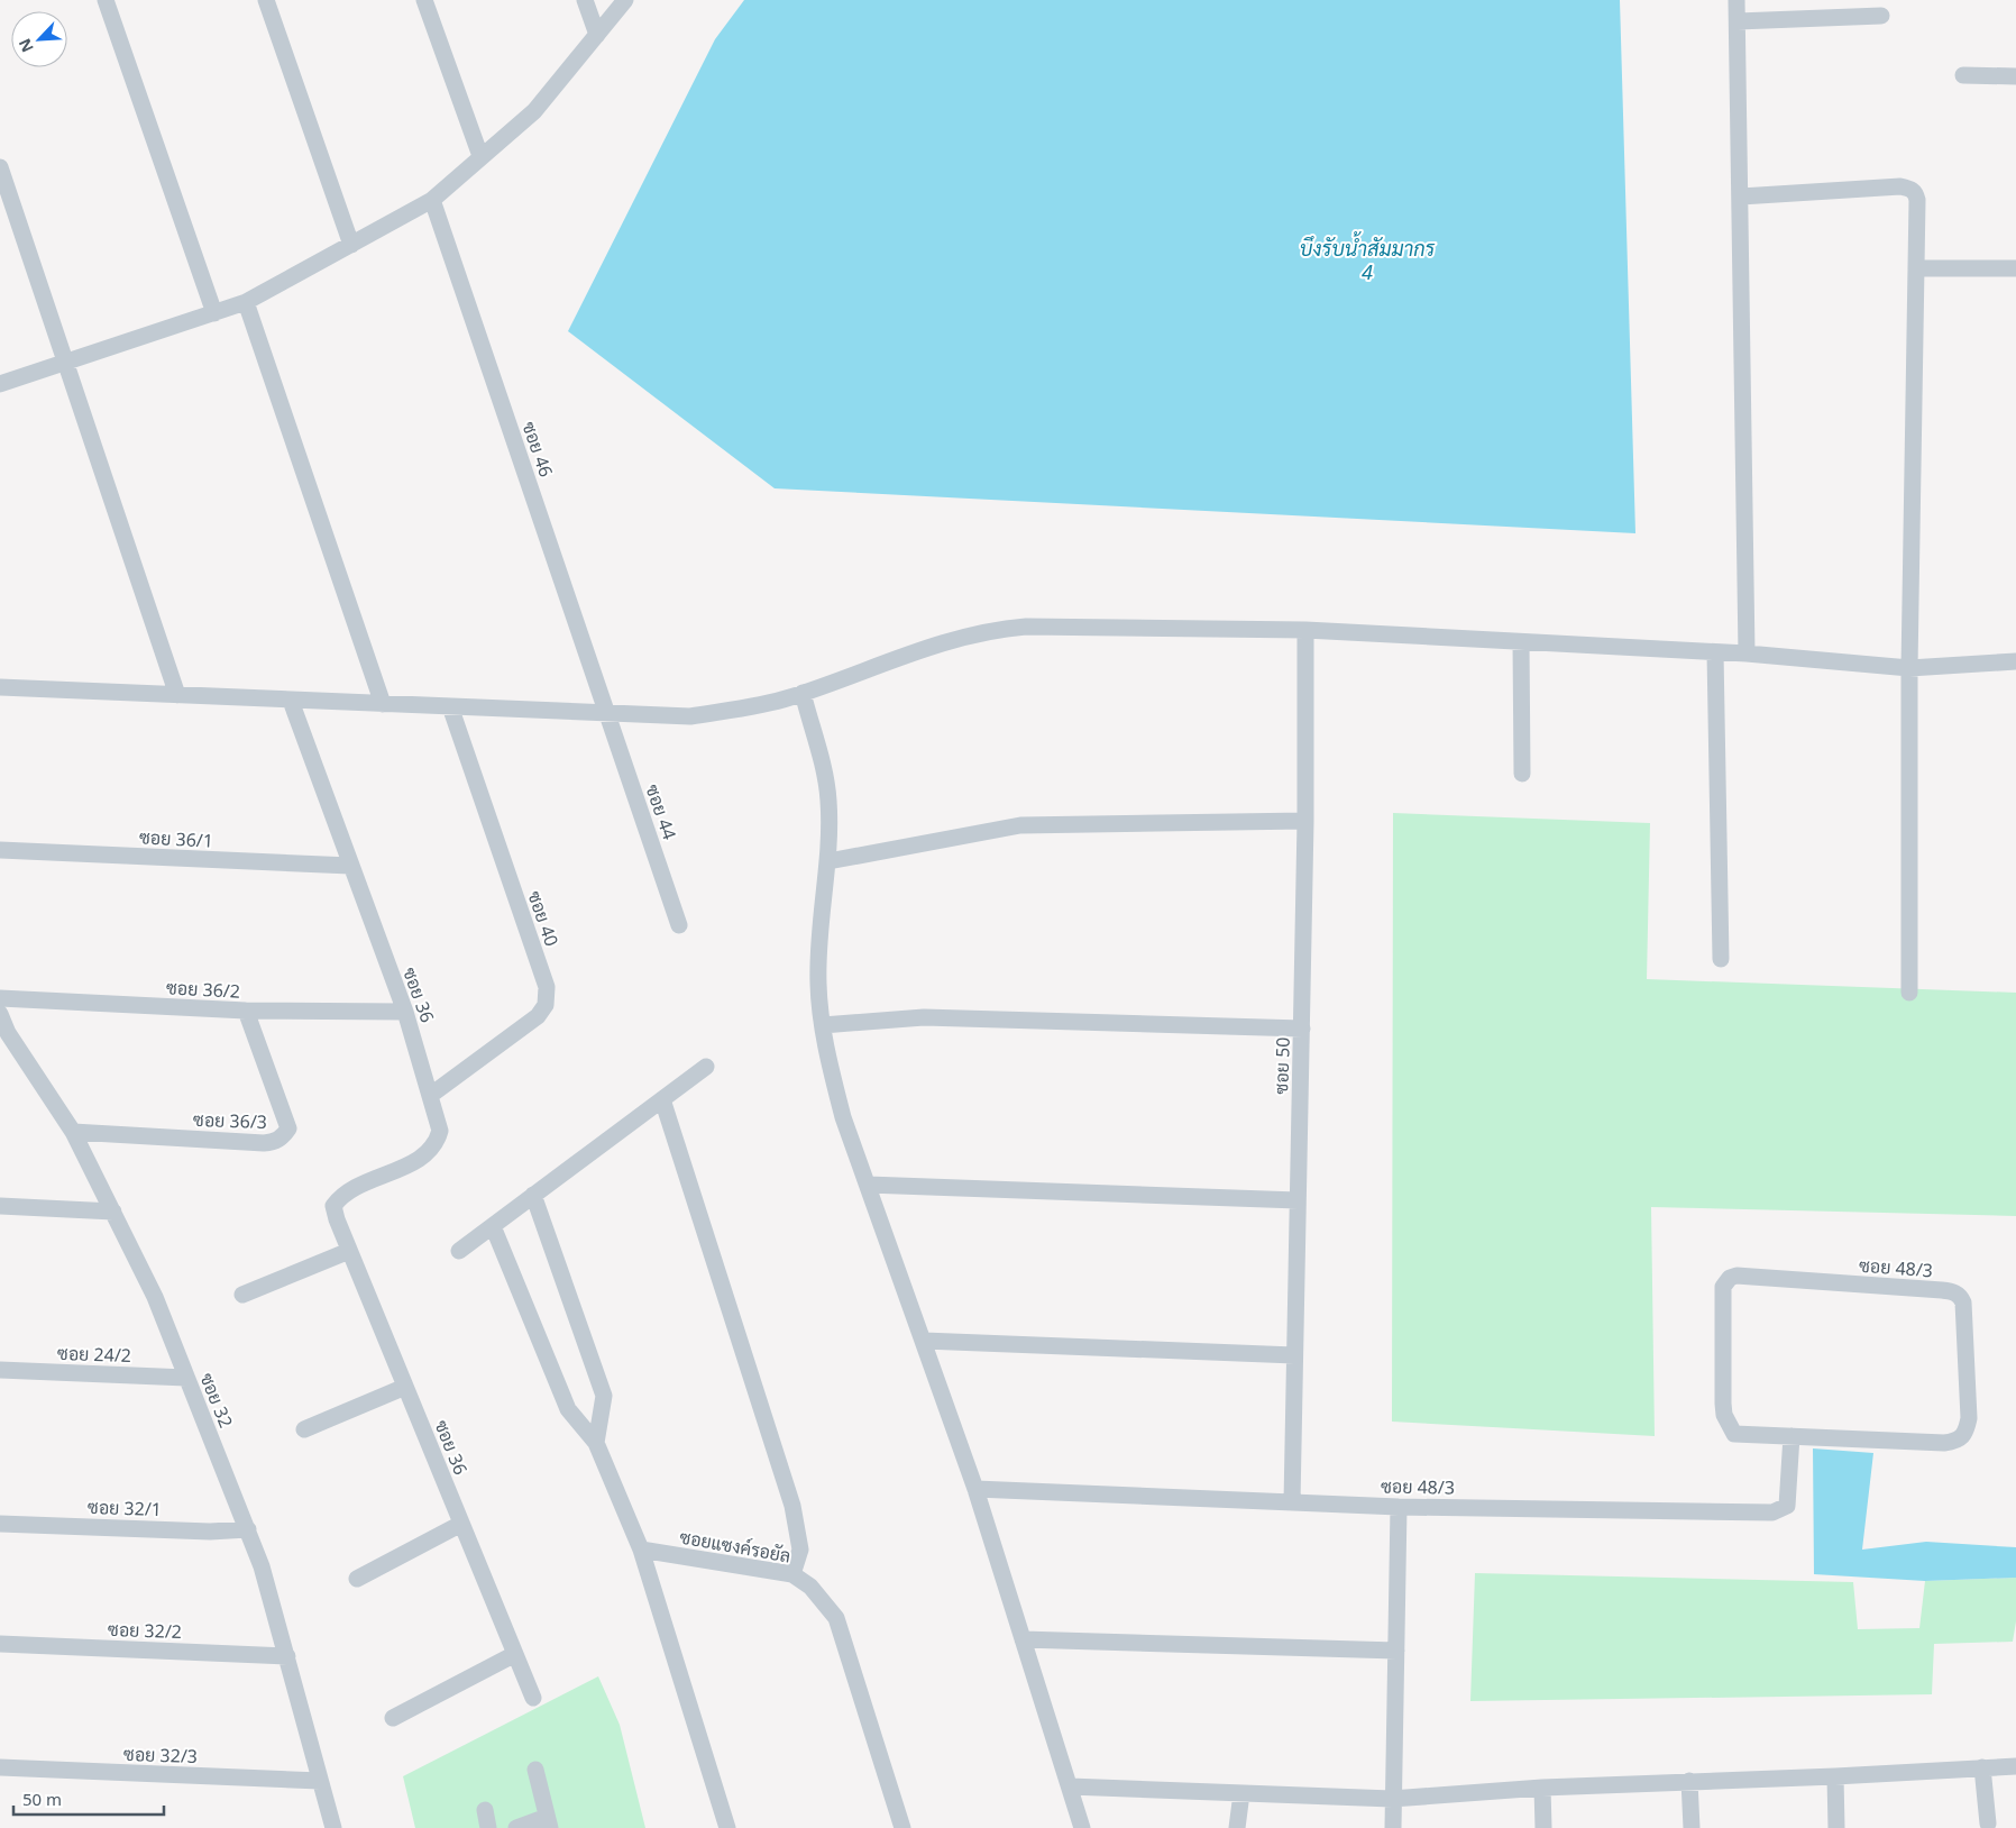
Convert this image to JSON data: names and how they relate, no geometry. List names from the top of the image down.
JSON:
{
  "streets": {
    "street": [
      "ซอย 46",
      "ซอย 44",
      "ซอย 36/1",
      "ซอย 40",
      "ซอย 36/2",
      "ซอย 36",
      "ซอย 50",
      "ซอย 36/3",
      "ซอย 48/3",
      "ซอย 24/2",
      "ซอย 32",
      "ซอย 32/1",
      "ซอยแซงค์รอยัล",
      "ซอย 32/2",
      "ซอย 32/3"
    ]
  },
  "crossings": [
    ["ซอย 46", "ซอย 44"],
    ["ซอย 36/1", "ซอย 36"],
    ["ซอย 40", "ซอย 36"],
    ["ซอย 36/2", "ซอย 36"],
    ["ซอย 36/2", "ซอย 36/3"],
    ["ซอย 50", "ซอย 48/3"],
    ["ซอย 36/3", "ซอย 32"],
    ["ซอย 24/2", "ซอย 32"],
    ["ซอย 32", "ซอย 32/1"],
    ["ซอย 32", "ซอย 32/2"],
    ["ซอย 32", "ซอย 32/3"]
  ],
  "water": ["บึงรับน้ำสัมมากร 4"],
  "scale_bar": "50 m",
  "north": "bottom left"
}
